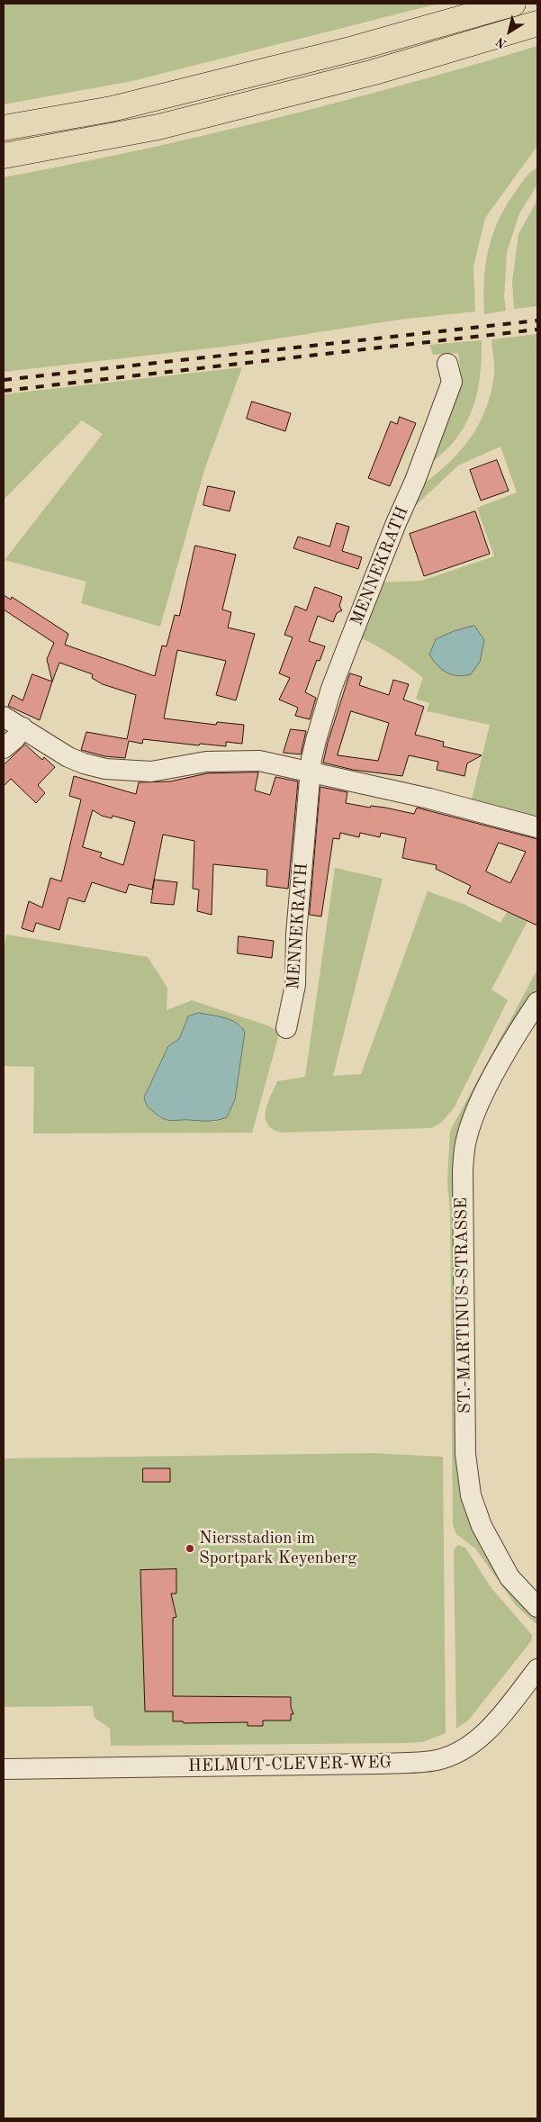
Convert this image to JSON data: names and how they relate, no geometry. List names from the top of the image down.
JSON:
{
  "streets": {
    "street": ["MENNEKRATH", "ST.-MARTINUS-STRASSE", "HELMUT-CLEVER-WEG"]
  },
  "places": ["Niersstadion im Sportpark Keyenberg"],
  "north": "bottom left"
}
